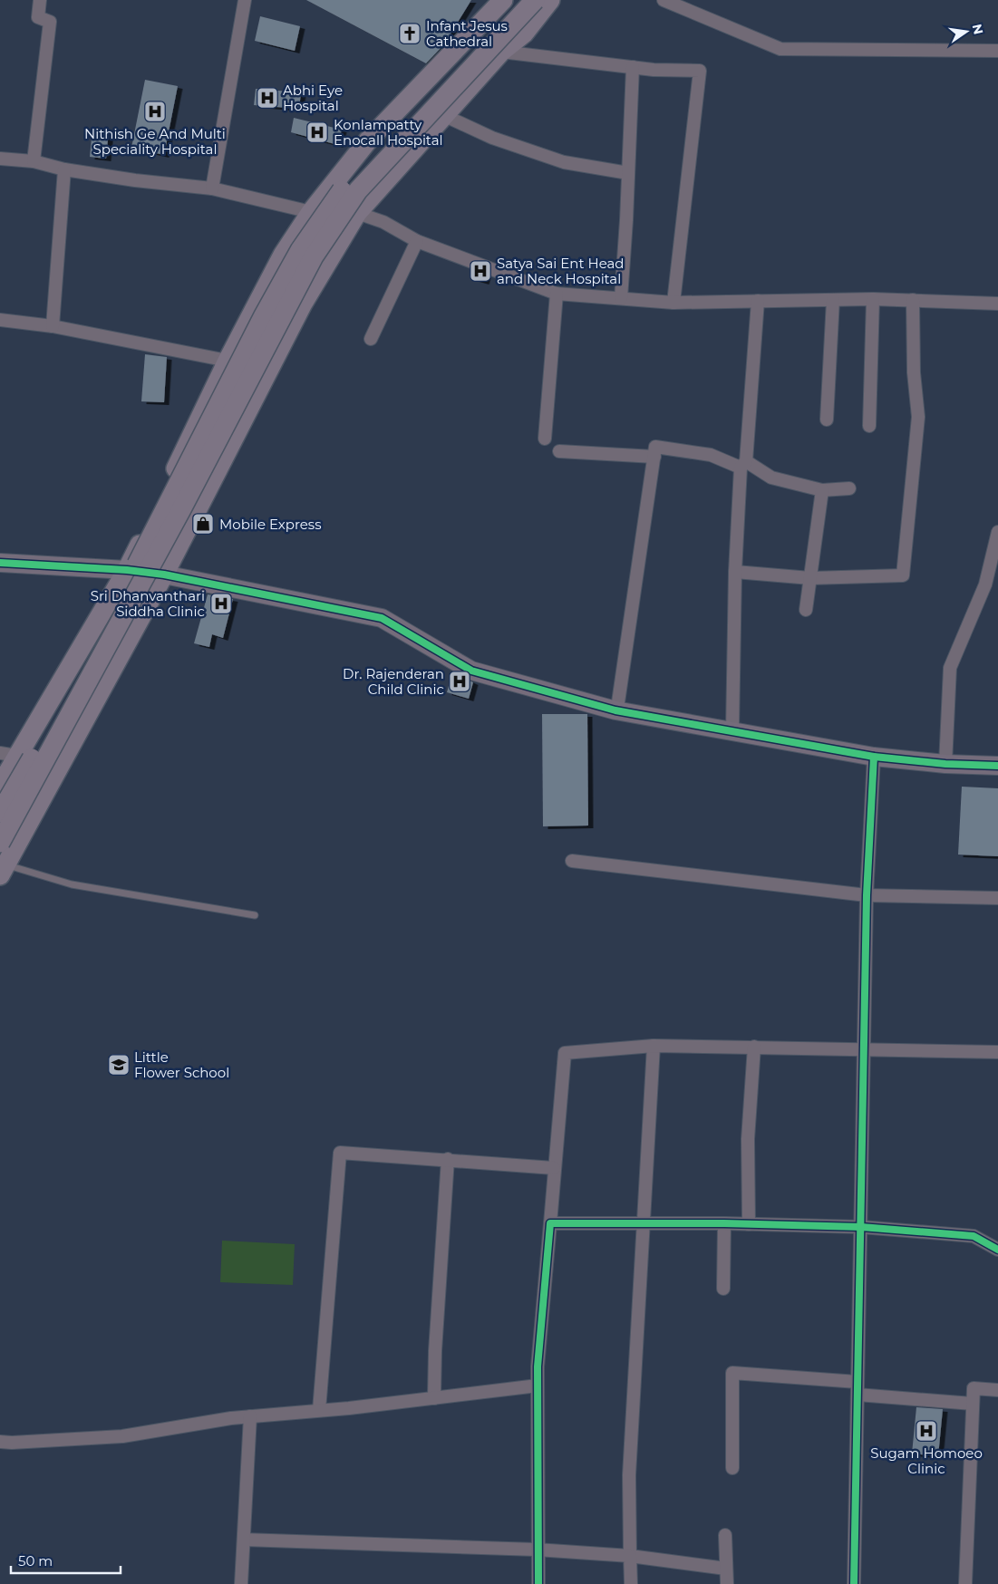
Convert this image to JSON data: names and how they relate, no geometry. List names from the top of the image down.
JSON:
{
  "places": {
    "church": ["Infant Jesus Cathedral"],
    "hospital": [
      "Abhi Eye Hospital",
      "Nithish Ge And Multi Speciality Hospital",
      "Konlampatty Enocall Hospital",
      "Satya Sai Ent Head and Neck Hospital",
      "Sri Dhanvanthari Siddha Clinic",
      "Dr. Rajenderan Child Clinic",
      "Sugam Homoeo Clinic"
    ],
    "shop": ["Mobile Express"],
    "school or university": ["Little Flower School"]
  },
  "scale_bar": "50 m",
  "north": "right"
}
